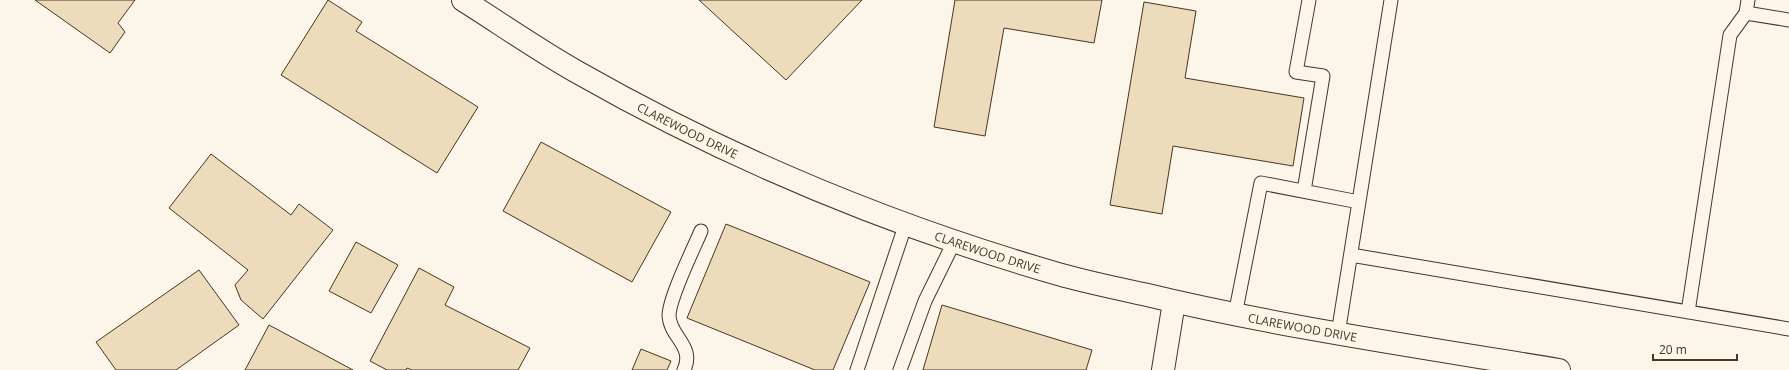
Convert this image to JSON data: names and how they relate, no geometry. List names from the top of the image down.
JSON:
{
  "streets": {
    "street": ["CLAREWOOD DRIVE"]
  },
  "scale_bar": "20 m"
}
